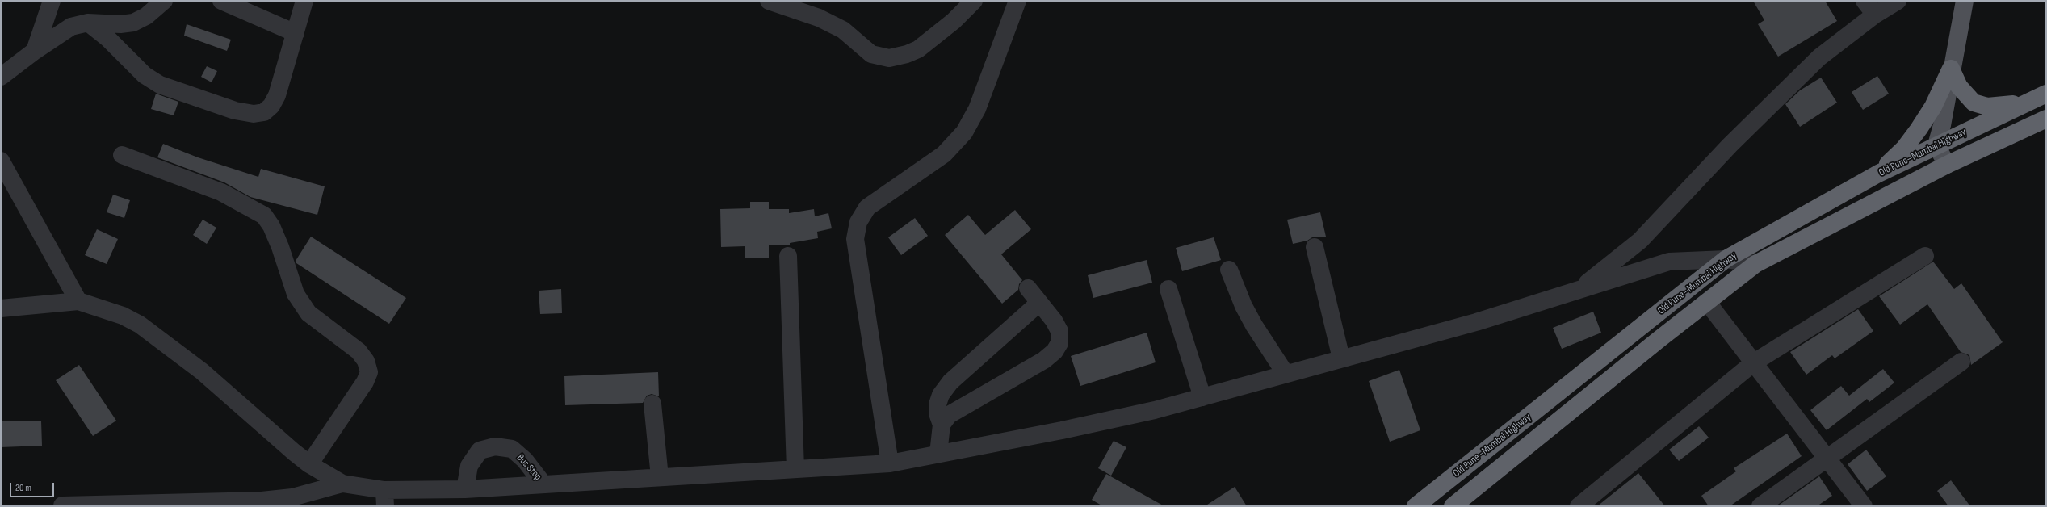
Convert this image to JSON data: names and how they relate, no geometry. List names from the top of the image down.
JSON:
{
  "streets": {
    "highway": ["Old Pune–Mumbai Highway"],
    "street": ["Bus Stop"]
  },
  "scale_bar": "20 m"
}
